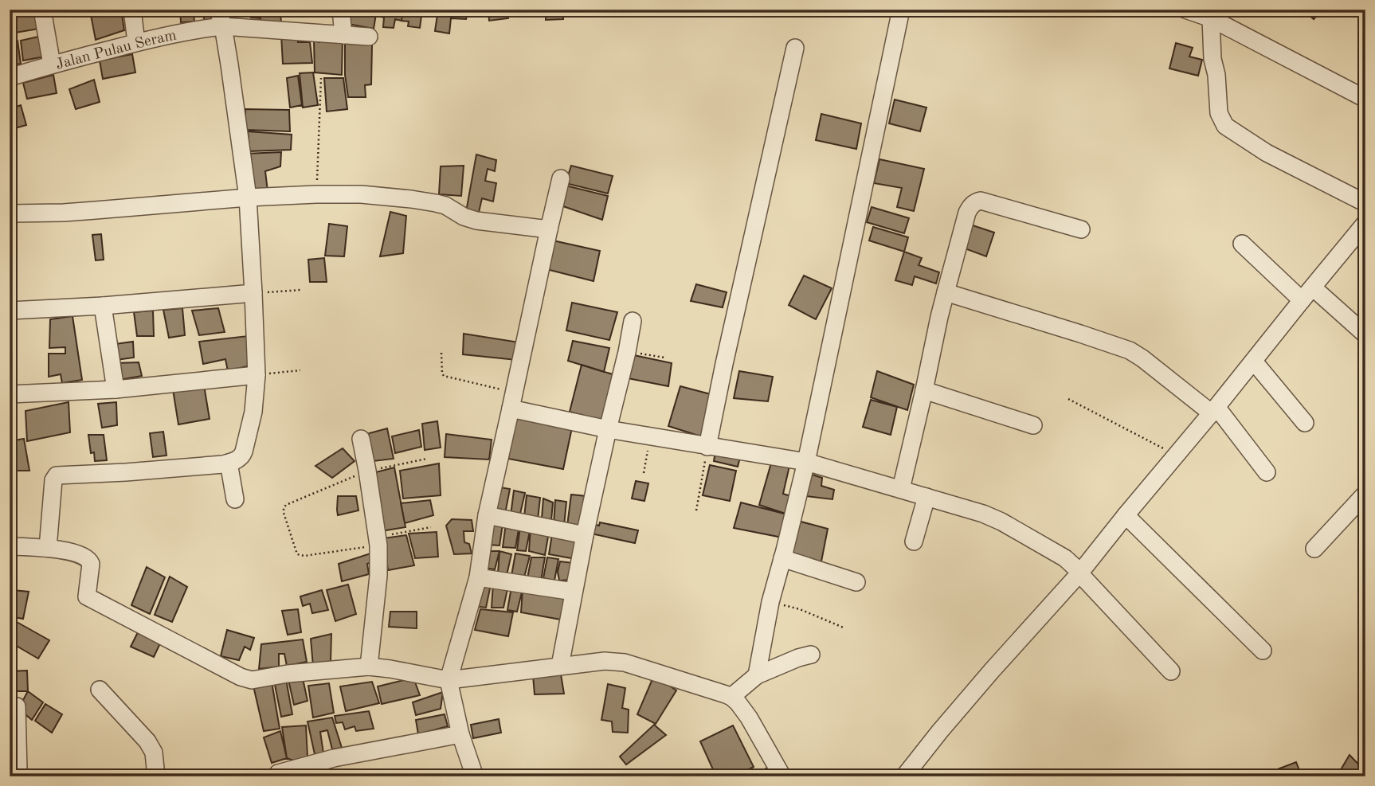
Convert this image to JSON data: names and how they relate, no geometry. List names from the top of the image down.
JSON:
{
  "streets": {
    "street": ["Jalan Pulau Seram"]
  }
}
